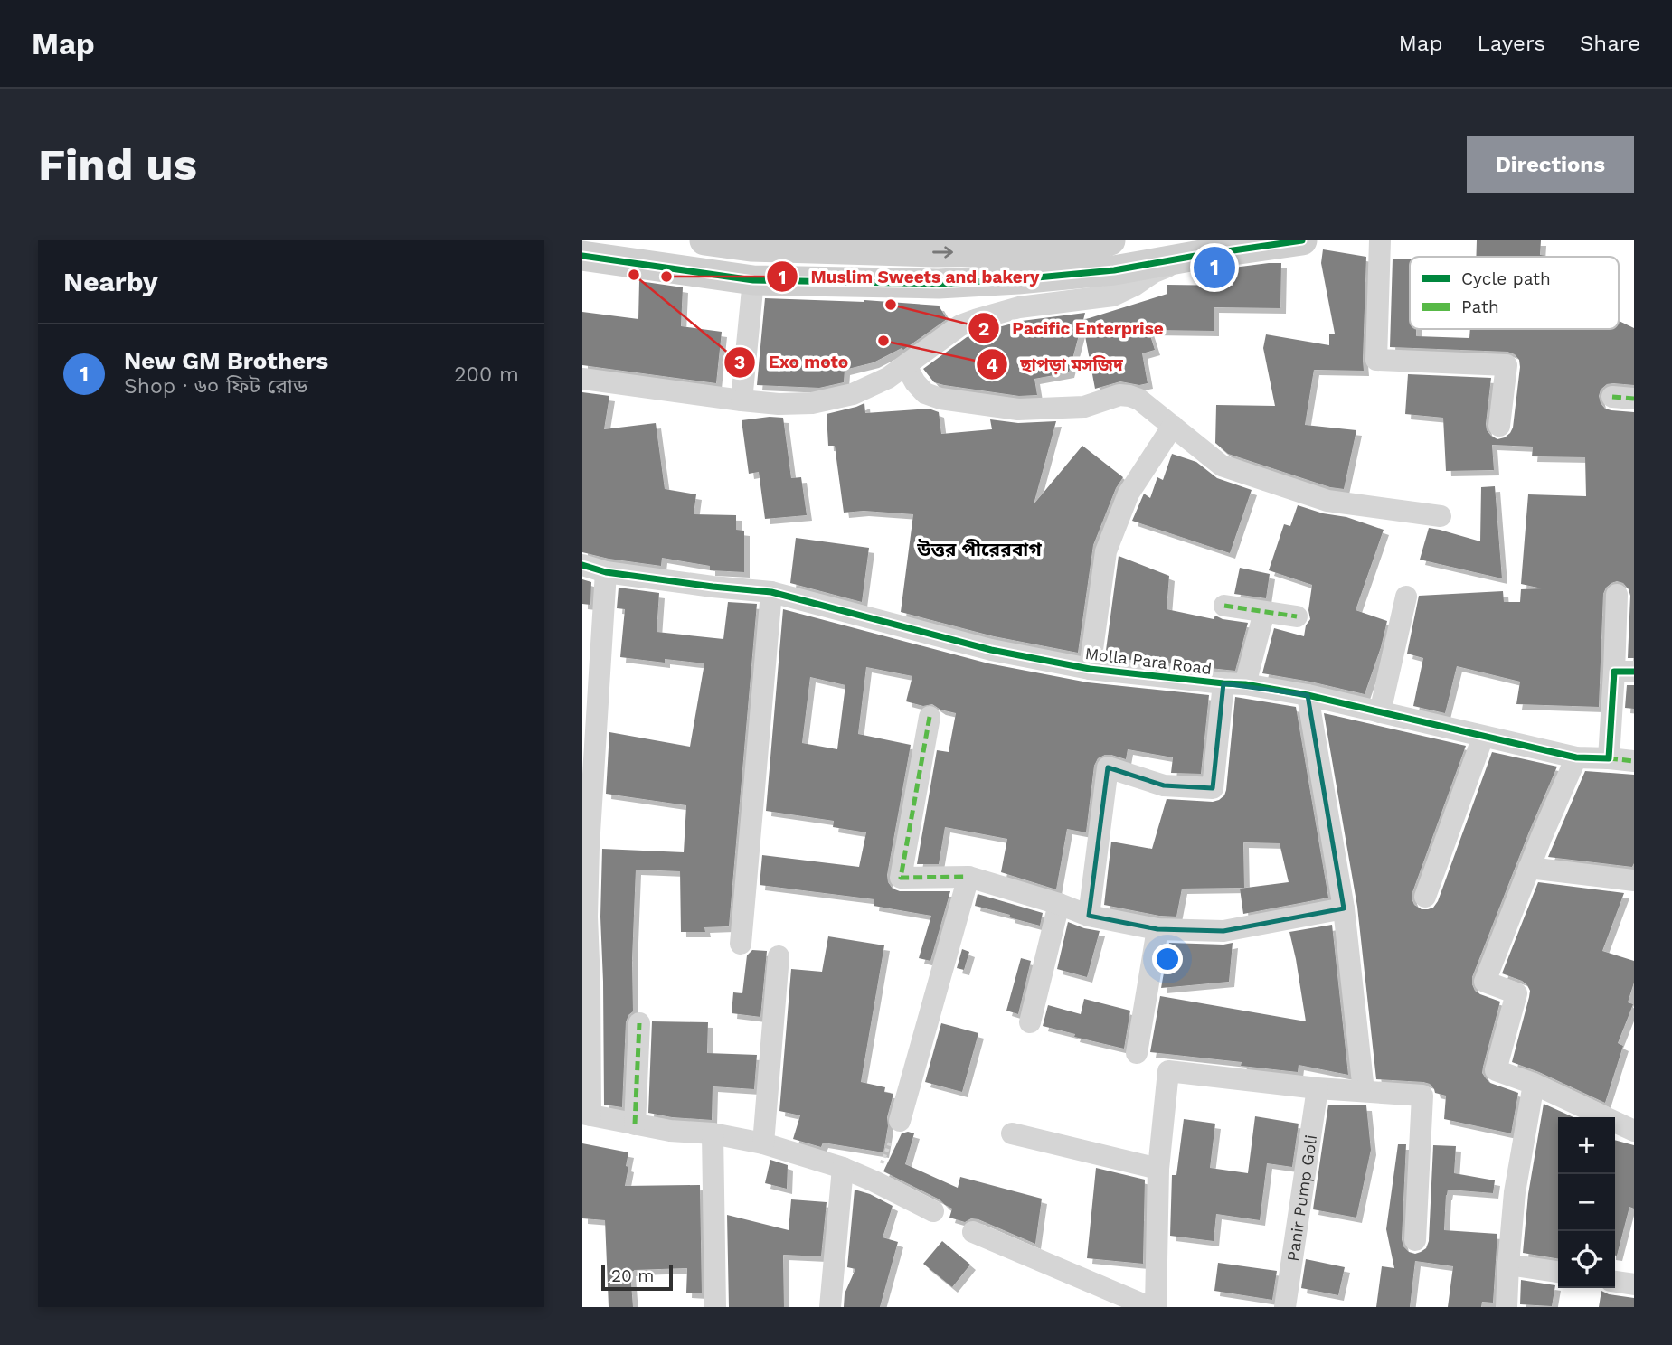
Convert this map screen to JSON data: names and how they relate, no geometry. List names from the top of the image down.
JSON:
{
  "streets": {
    "street": ["Molla Para Road", "Panir Pump Goli"]
  },
  "districts": ["উত্তর পীরেরবাগ"],
  "places": [
    "Exo moto",
    "Muslim Sweets and bakery",
    "Pacific Enterprise",
    "ছাপড়া মসজিদ"
  ],
  "legend": ["Cycle path", "Path"],
  "scale_bar": "20 m",
  "page": {
    "header": "Map",
    "nav": ["Map", "Layers", "Share"],
    "buttons": "Directions",
    "title": "Find us",
    "heading": "Nearby",
    "pins": "1",
    "list": [
      {
        "mark": "1",
        "name": "New GM Brothers",
        "note": "Shop · ৬০ ফিট রোড",
        "value": "200 m"
      }
    ],
    "map_buttons": ["+", "−"],
    "scale": "20 m"
  }
}
